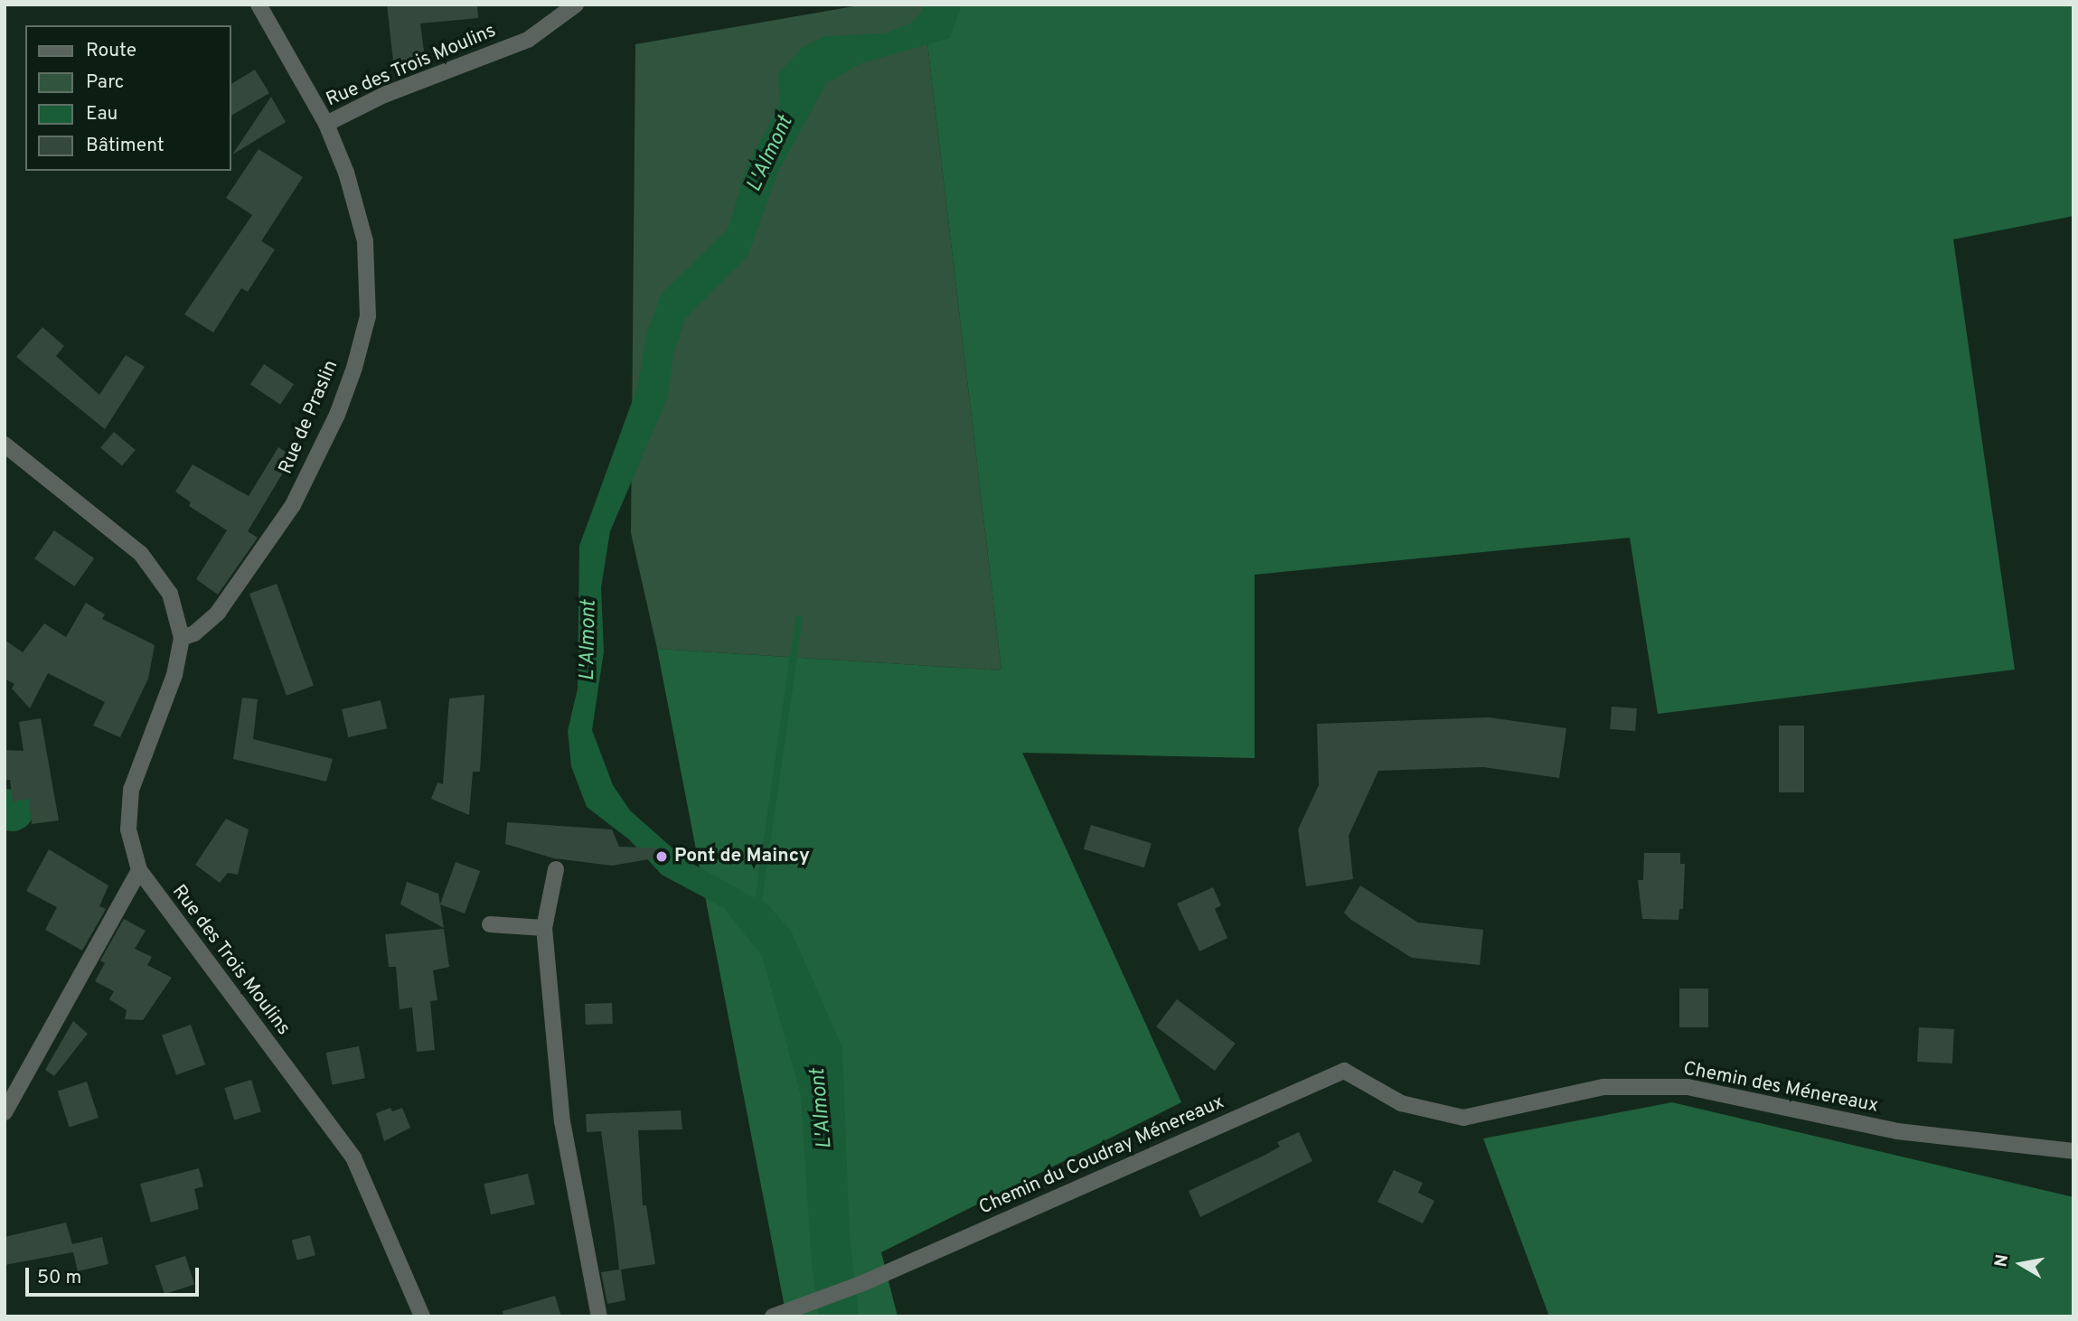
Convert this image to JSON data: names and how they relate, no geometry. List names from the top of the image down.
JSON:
{
  "streets": {
    "street": [
      "Rue des Trois Moulins",
      "Rue de Praslin",
      "Chemin des Ménereaux",
      "Chemin du Coudray Ménereaux"
    ]
  },
  "crossings": [
    ["Rue des Trois Moulins", "Rue de Praslin"],
    ["Chemin des Ménereaux", "Chemin du Coudray Ménereaux"]
  ],
  "water": ["L'Almont"],
  "places": ["Pont de Maincy"],
  "legend": [
    "Route",
    "Parc",
    "Eau",
    "Bâtiment"
  ],
  "scale_bar": "50 m",
  "north": "left"
}
